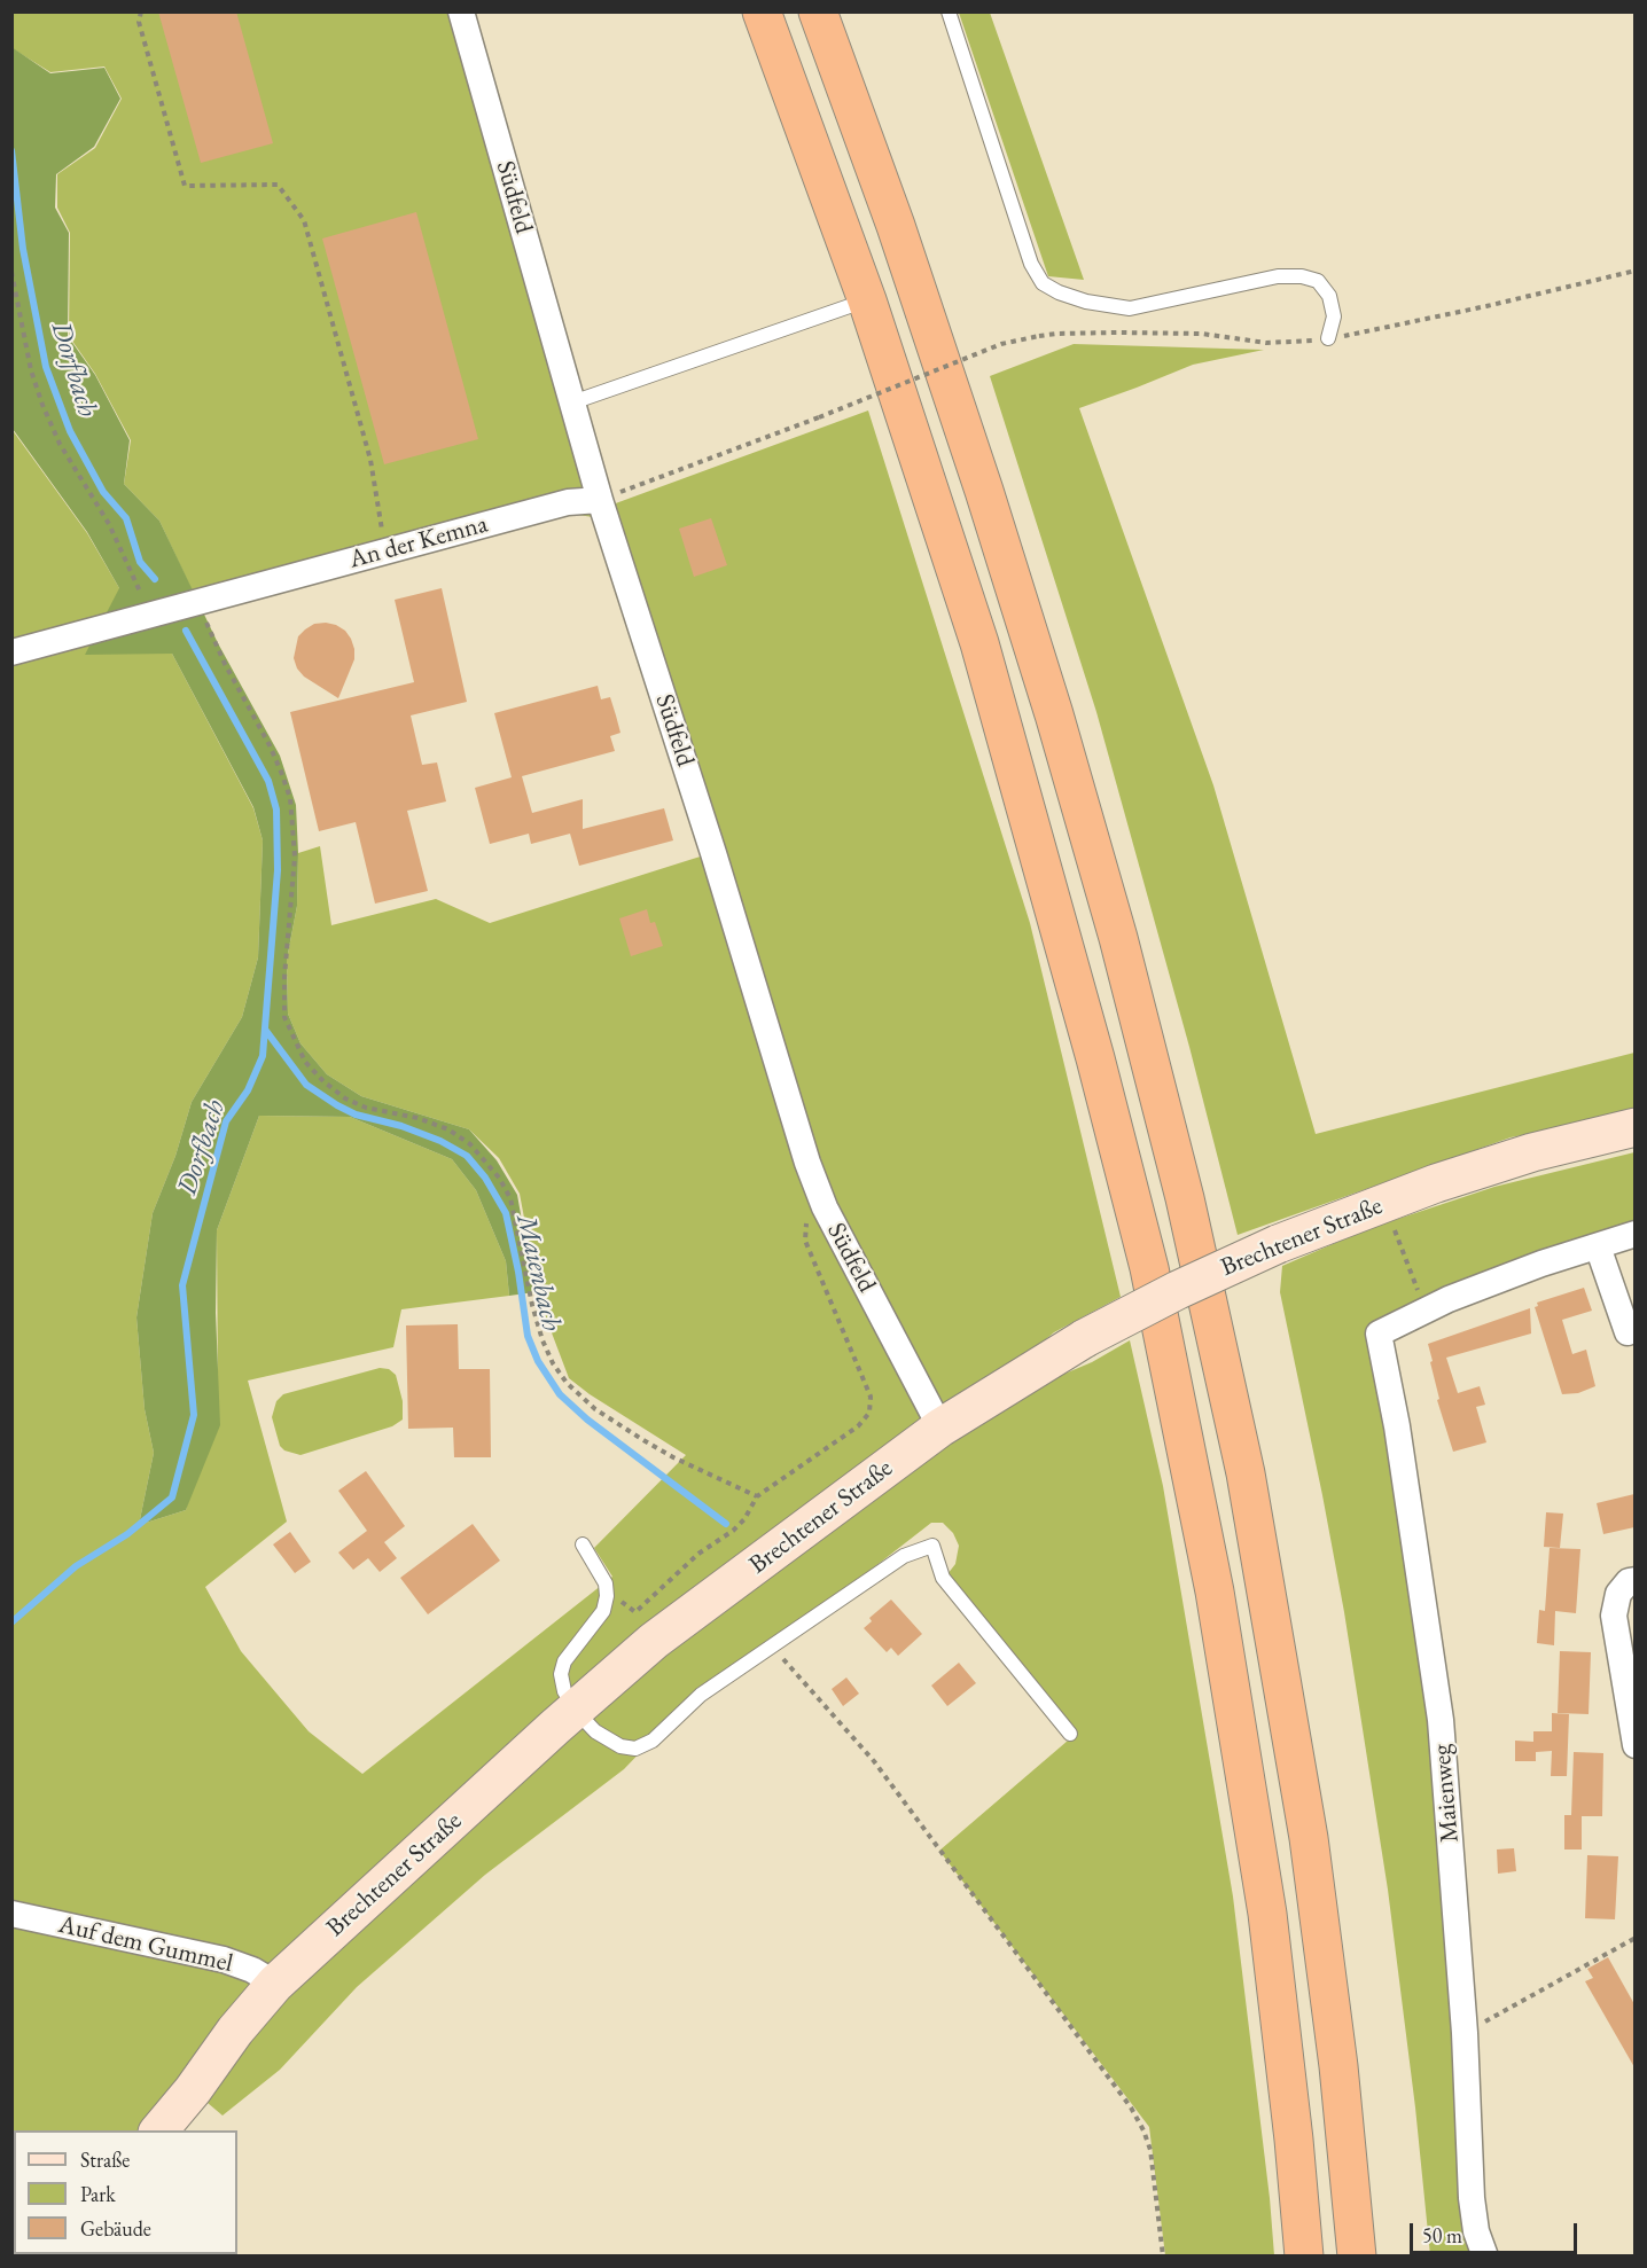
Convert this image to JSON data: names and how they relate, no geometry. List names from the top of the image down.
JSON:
{
  "streets": {
    "street": [
      "Südfeld",
      "An der Kemna",
      "Brechtener Straße",
      "Maienweg",
      "Auf dem Gummel"
    ]
  },
  "crossings": [
    ["Südfeld", "An der Kemna"],
    ["Südfeld", "Brechtener Straße"],
    ["Brechtener Straße", "Auf dem Gummel"]
  ],
  "water": ["Dorfbach", "Maienbach"],
  "legend": ["Straße", "Park", "Gebäude"],
  "scale_bar": "50 m"
}
